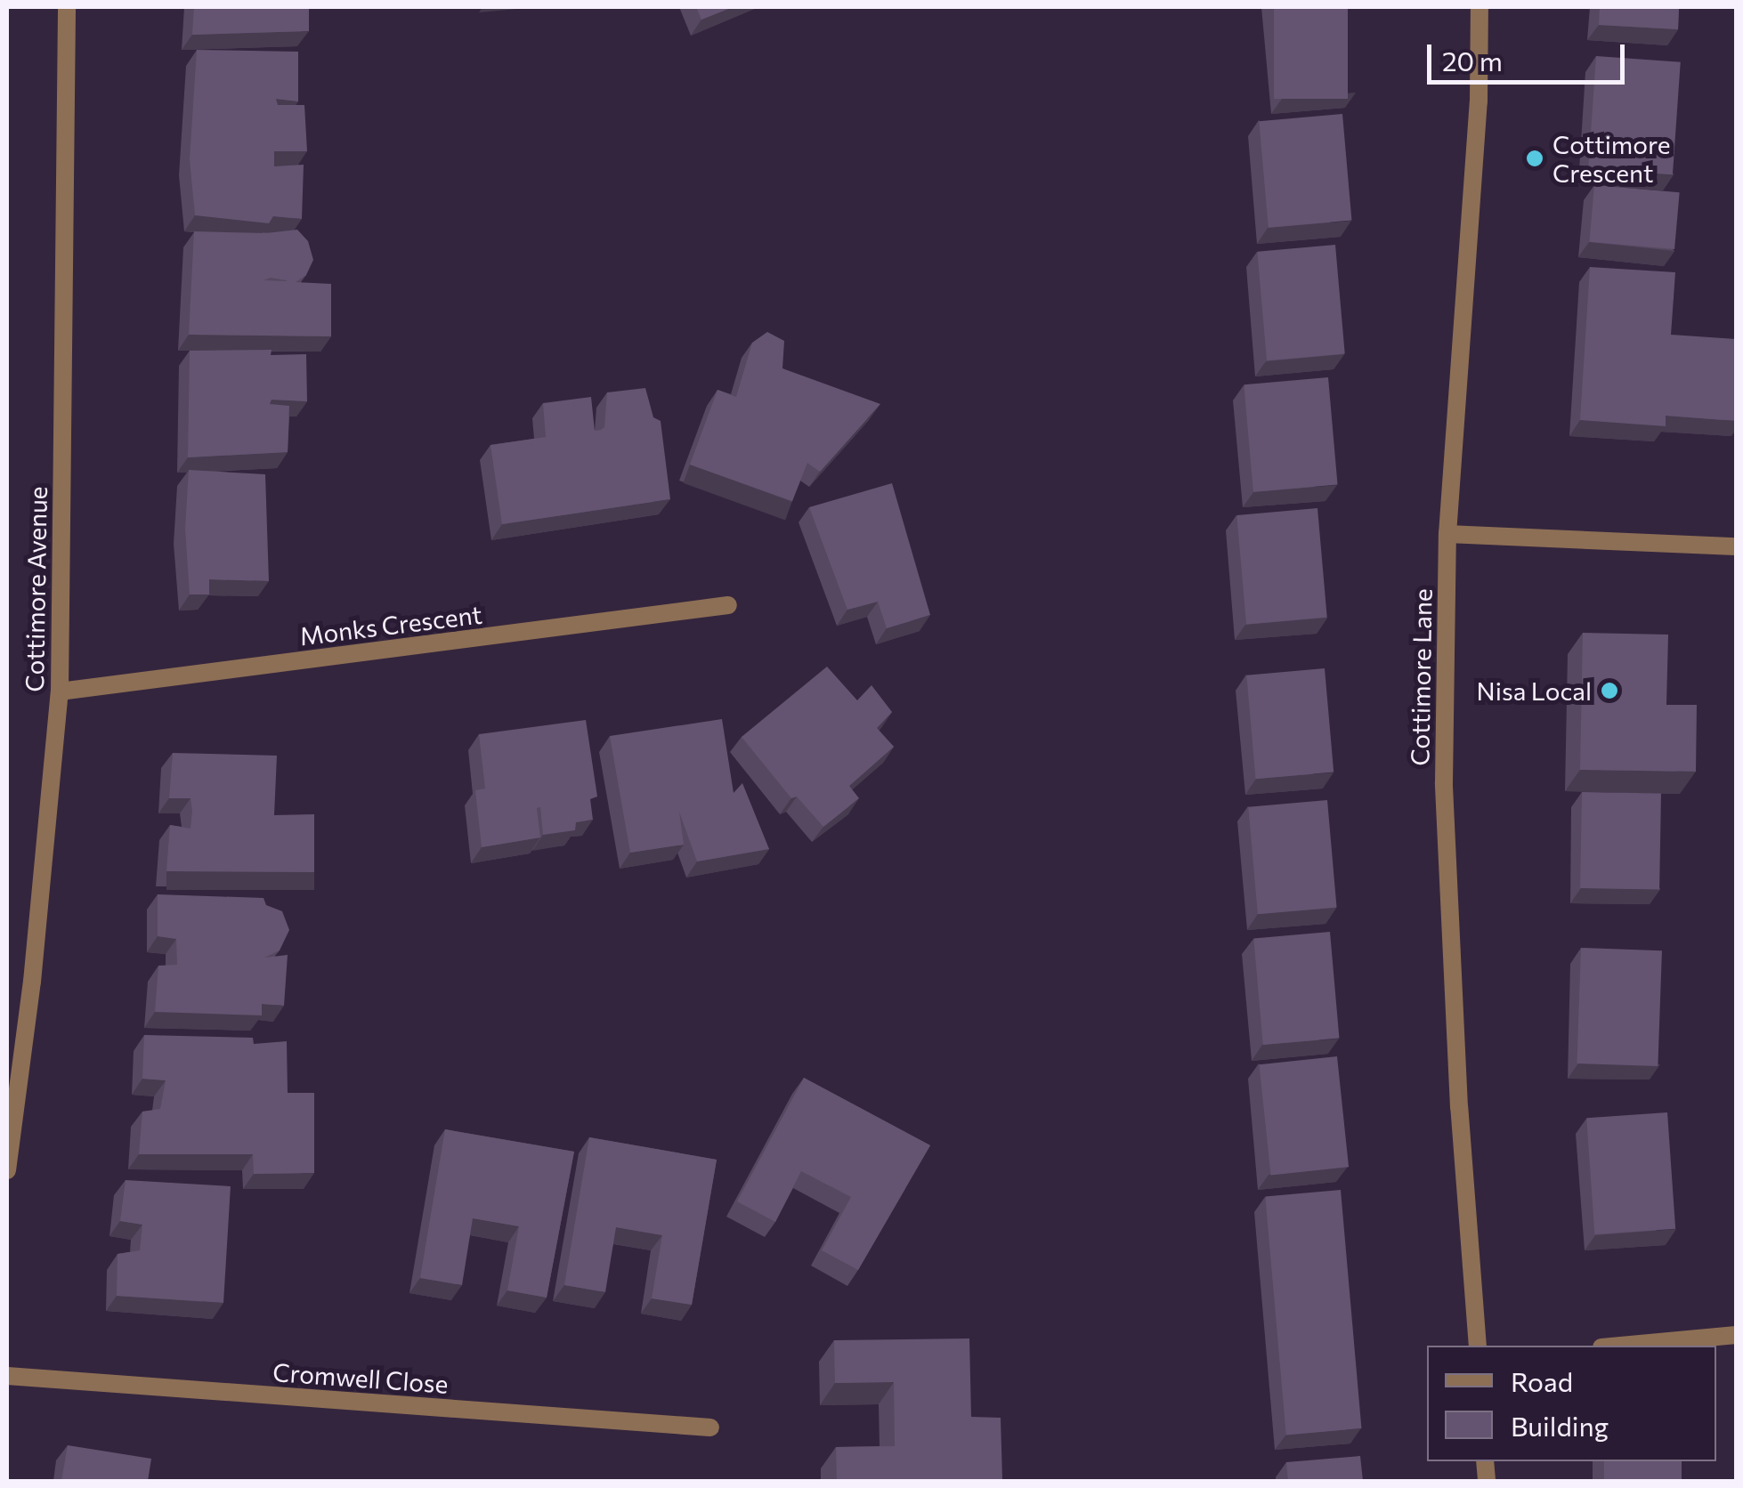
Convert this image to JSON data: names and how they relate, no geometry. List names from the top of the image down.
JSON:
{
  "streets": {
    "street": [
      "Cottimore Avenue",
      "Monks Crescent",
      "Cottimore Lane",
      "Cromwell Close"
    ]
  },
  "crossings": [
    ["Cottimore Avenue", "Monks Crescent"]
  ],
  "places": ["Cottimore Crescent", "Nisa Local"],
  "legend": ["Road", "Building"],
  "scale_bar": "20 m"
}
